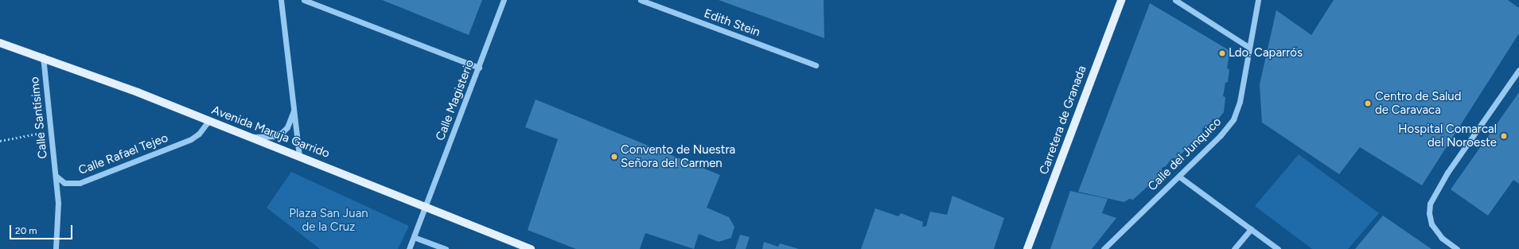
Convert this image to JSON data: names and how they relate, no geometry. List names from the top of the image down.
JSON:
{
  "streets": {
    "main road": ["Carretera de Granada", "Avenida Maruja Garrido"],
    "street": [
      "Edith Stein",
      "Calle Magisterio",
      "Calle Santísimo",
      "Calle Rafael Tejeo",
      "Calle del Junquico"
    ]
  },
  "crossings": [
    ["Calle Magisterio", "Avenida Maruja Garrido"],
    ["Calle Santísimo", "Avenida Maruja Garrido"],
    ["Calle Santísimo", "Calle Rafael Tejeo"],
    ["Avenida Maruja Garrido", "Calle Rafael Tejeo"]
  ],
  "parks": ["Plaza San Juan de la Cruz"],
  "places": [
    "Ldo. Caparrós",
    "Centro de Salud de Caravaca",
    "Hospital Comarcal del Noroeste",
    "Convento de Nuestra Señora del Carmen"
  ],
  "scale_bar": "20 m"
}
